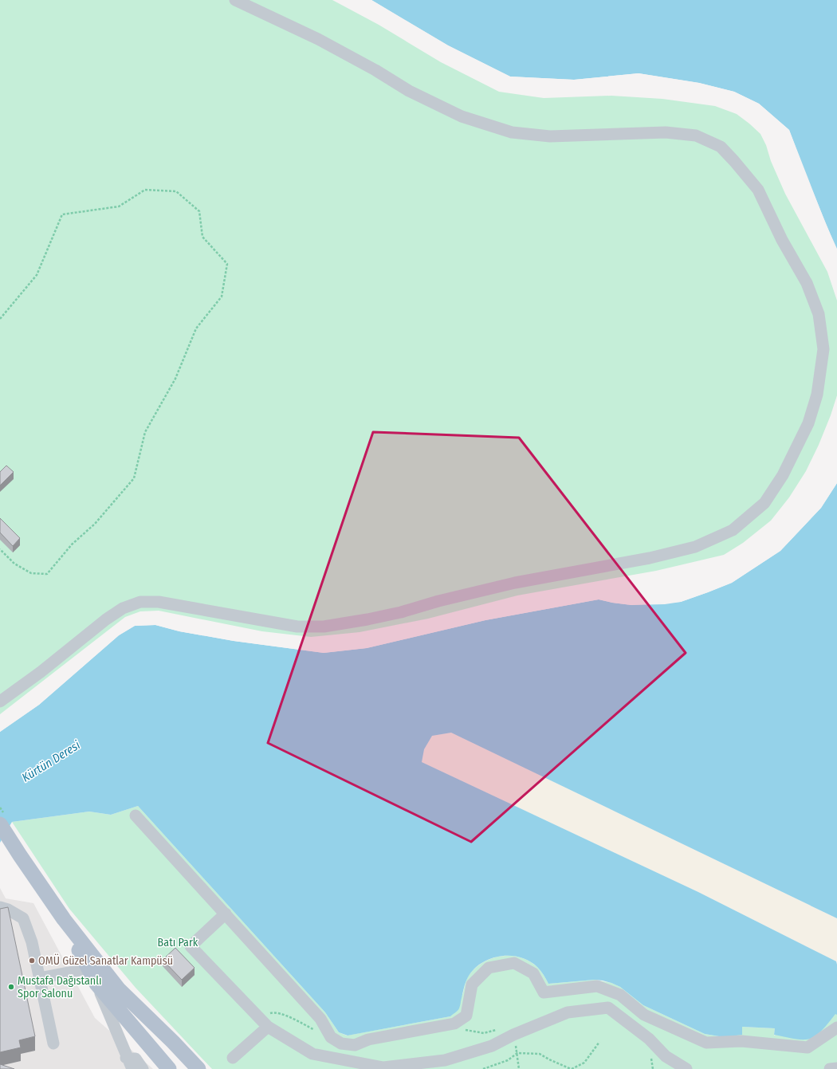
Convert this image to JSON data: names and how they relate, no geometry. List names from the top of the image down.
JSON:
{
  "water": ["Kürtün Deresi"],
  "parks": ["Batı Park"],
  "places": ["OMÜ Güzel Sanatlar Kampüsü", "Mustafa Dağıstanlı Spor Salonu"]
}
